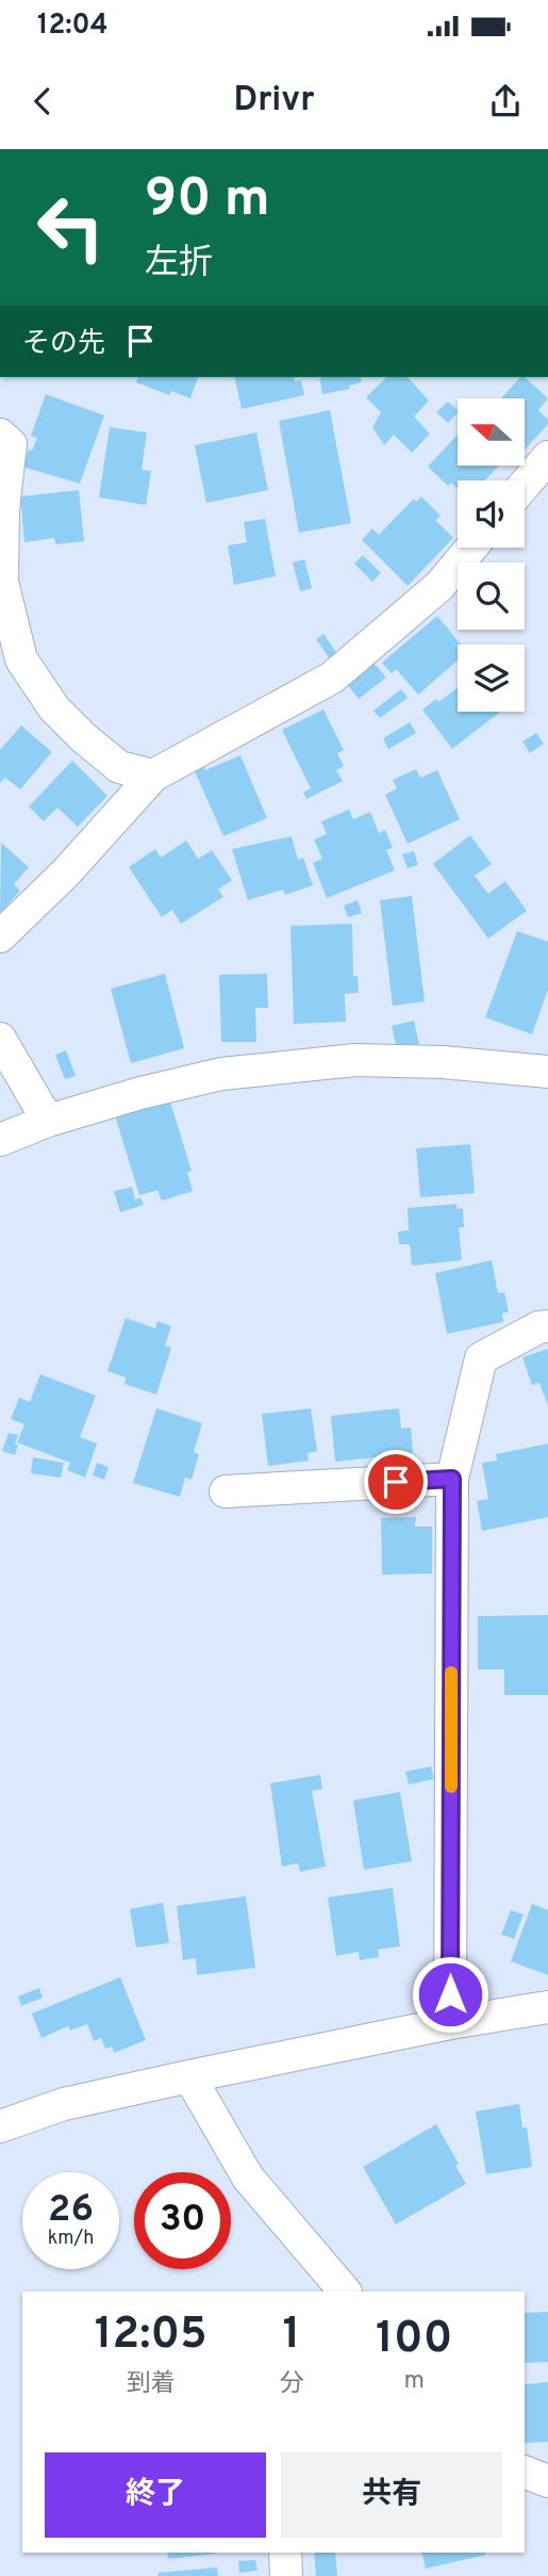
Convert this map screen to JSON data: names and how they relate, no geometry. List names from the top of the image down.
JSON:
{
  "north": "left",
  "page": {
    "status": "12:04",
    "header": "Drivr",
    "turn": ["90 m", "左折"],
    "then": "その先",
    "speed": "26 km/h",
    "limit": "30",
    "eta": [
      "12:05",
      "到着",
      "1",
      "分",
      "100",
      "m"
    ],
    "buttons": ["終了", "共有"]
  }
}
